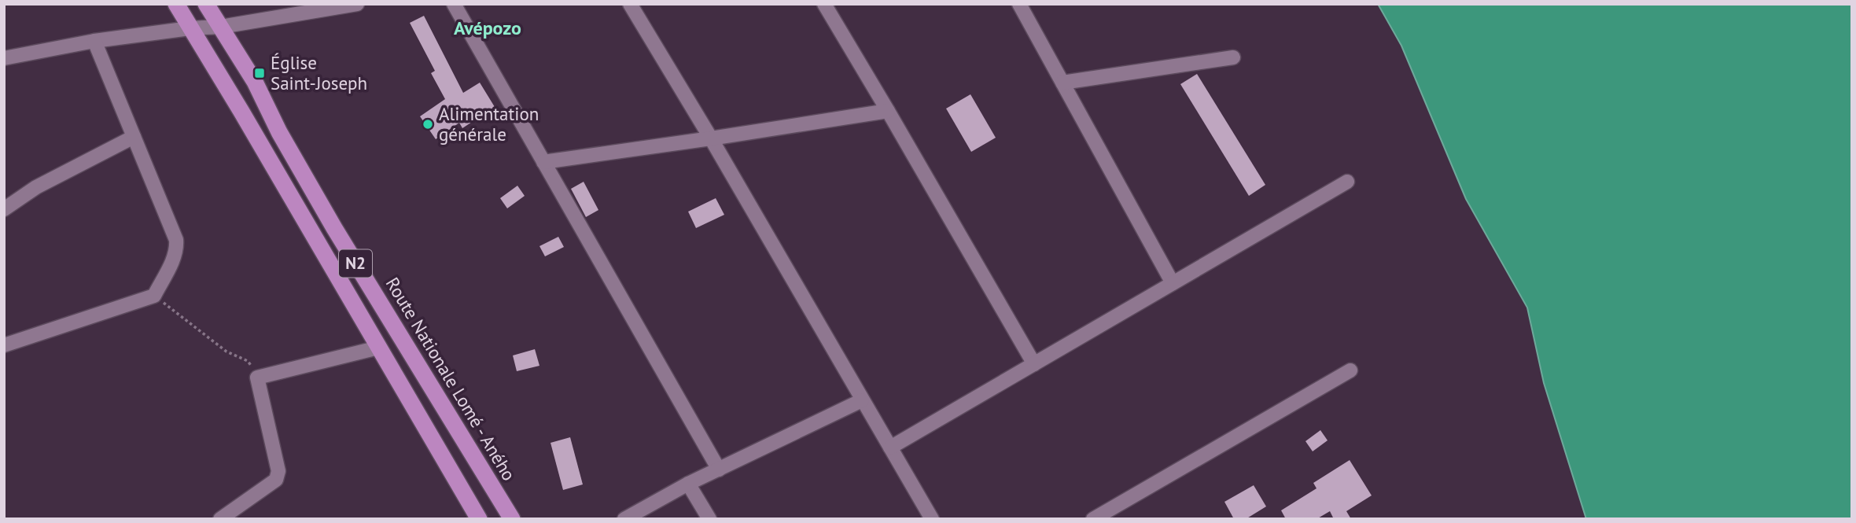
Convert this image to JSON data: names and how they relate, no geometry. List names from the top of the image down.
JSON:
{
  "streets": {
    "highway": ["N2", "Route Nationale Lomé - Aného"]
  },
  "districts": ["Avépozo"],
  "places": {
    "transit": ["Église Saint-Joseph"],
    "other": ["Alimentation générale"]
  }
}
